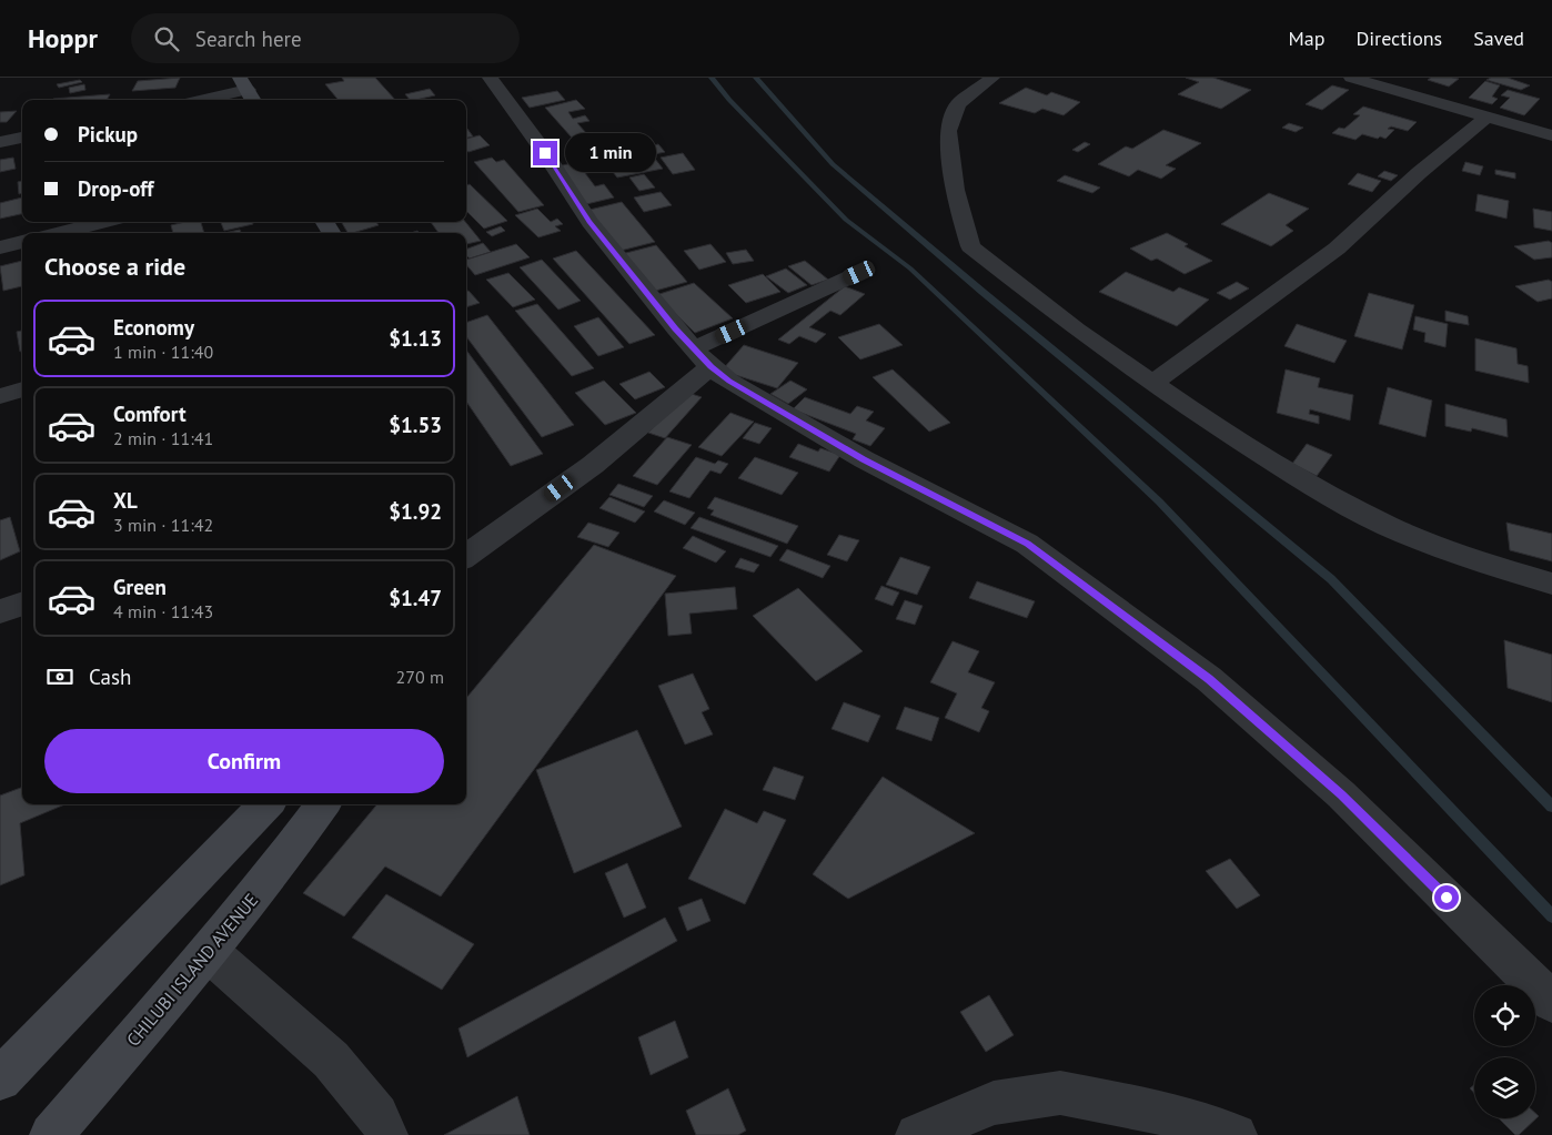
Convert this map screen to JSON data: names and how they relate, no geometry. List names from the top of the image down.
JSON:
{
  "streets": {
    "street": ["CHILUBI ISLAND AVENUE"]
  },
  "page": {
    "header": "Hoppr",
    "search": "Search here",
    "nav": ["Map", "Directions", "Saved"],
    "banner": ["Pickup", "Drop-off"],
    "bubble": "1 min",
    "heading": "Choose a ride",
    "list": [
      {
        "name": "Economy",
        "note": "1 min · 11:40",
        "value": "$1.13"
      },
      {
        "name": "Comfort",
        "note": "2 min · 11:41",
        "value": "$1.53"
      },
      {
        "name": "XL",
        "note": "3 min · 11:42",
        "value": "$1.92"
      },
      {
        "name": "Green",
        "note": "4 min · 11:43",
        "value": "$1.47"
      }
    ],
    "pay": ["Cash", "270 m"],
    "buttons": "Confirm"
  }
}
